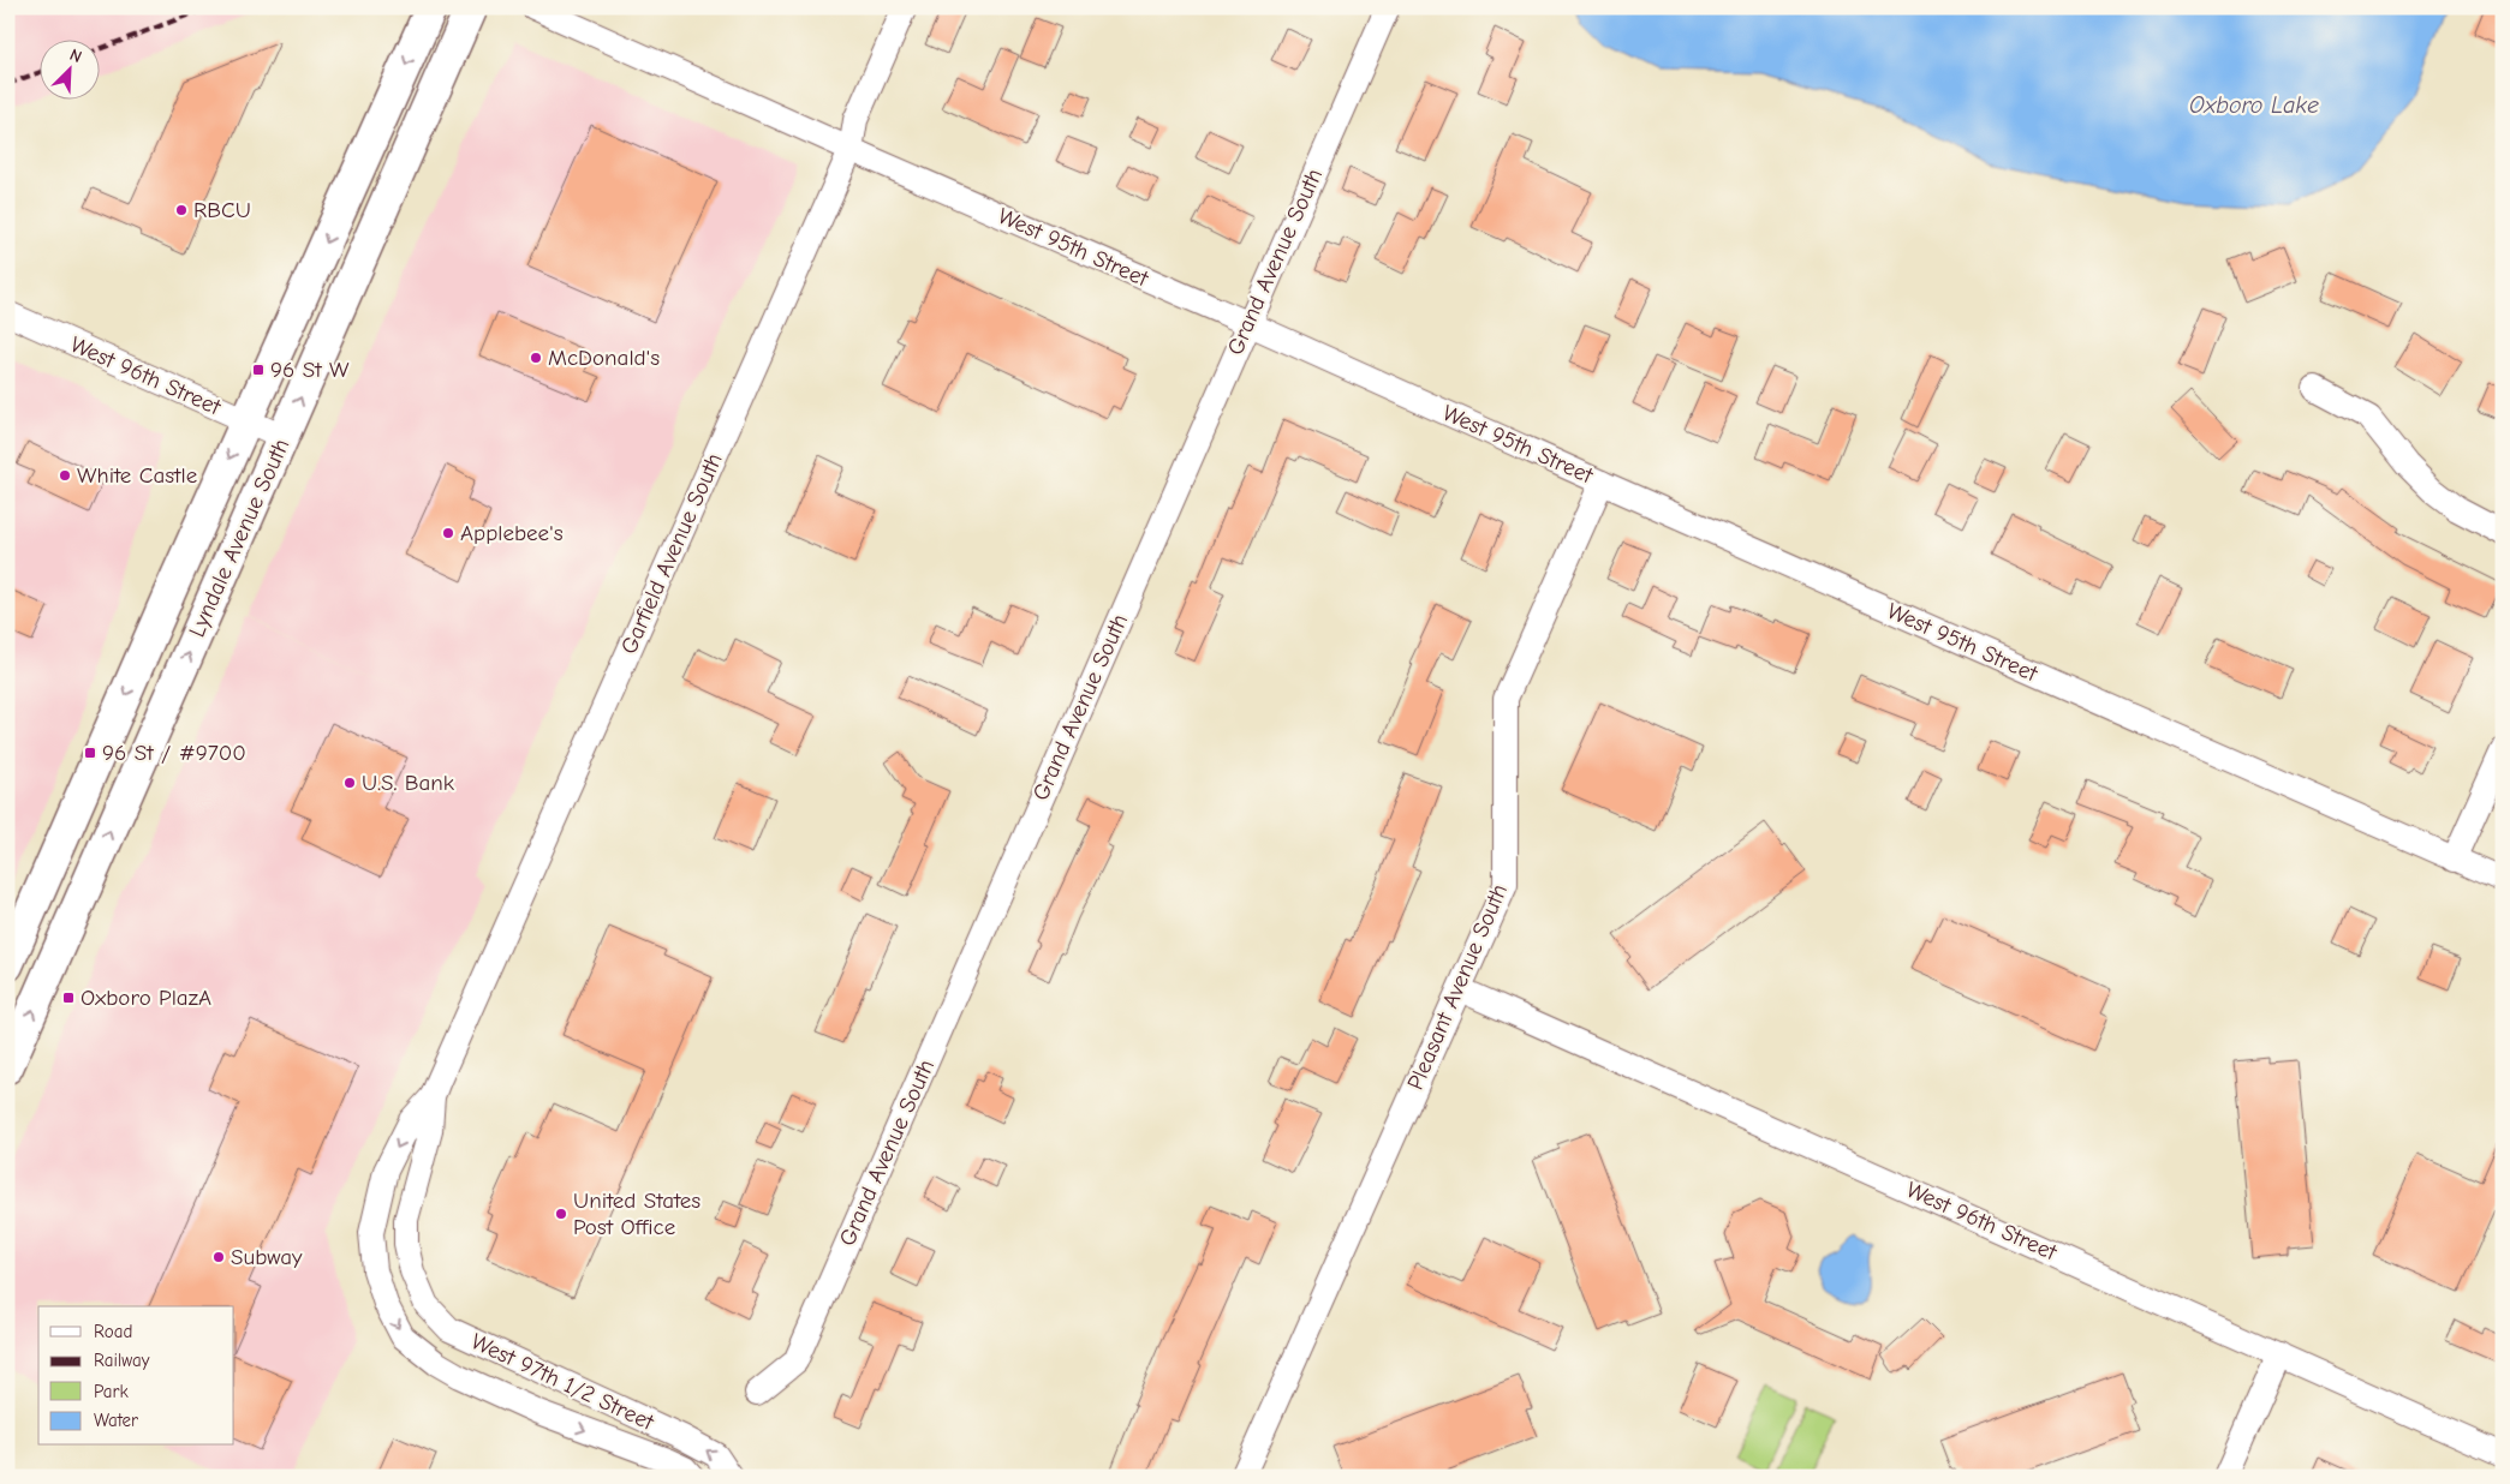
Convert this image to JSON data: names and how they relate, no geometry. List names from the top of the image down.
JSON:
{
  "streets": {
    "main road": ["Lyndale Avenue South"],
    "street": [
      "West 95th Street",
      "Grand Avenue South",
      "West 96th Street",
      "Garfield Avenue South",
      "Pleasant Avenue South",
      "West 97th 1/2 Street"
    ]
  },
  "crossings": [
    ["West 95th Street", "Grand Avenue South"],
    ["West 95th Street", "Garfield Avenue South"],
    ["West 95th Street", "Pleasant Avenue South"],
    ["West 96th Street", "Lyndale Avenue South"],
    ["West 96th Street", "Pleasant Avenue South"],
    ["Garfield Avenue South", "West 97th 1/2 Street"]
  ],
  "water": ["Oxboro Lake"],
  "places": {
    "other": [
      "RBCU",
      "McDonald's",
      "White Castle",
      "Applebee's",
      "U.S. Bank",
      "United States Post Office",
      "Subway"
    ],
    "transit": ["96 St W", "96 St / #9700", "Oxboro PlazA"]
  },
  "legend": [
    "Road",
    "Railway",
    "Park",
    "Water"
  ],
  "north": "top right"
}
